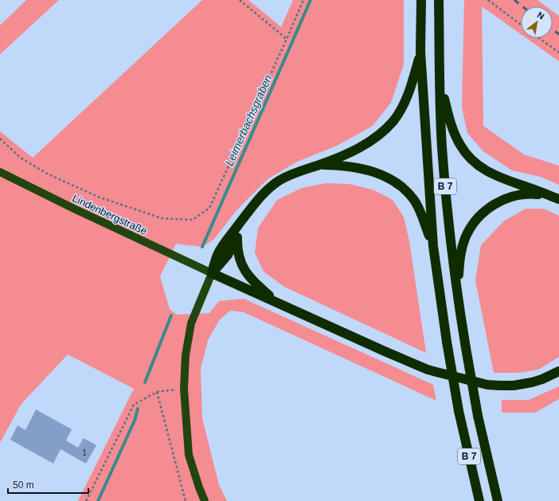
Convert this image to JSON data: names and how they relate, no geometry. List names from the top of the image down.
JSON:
{
  "streets": {
    "highway": ["B 7"],
    "main road": ["Lindenbergstraße"]
  },
  "water": ["Leimerbachsgraben"],
  "house_numbers": ["1"],
  "scale_bar": "50 m",
  "north": "top right"
}
